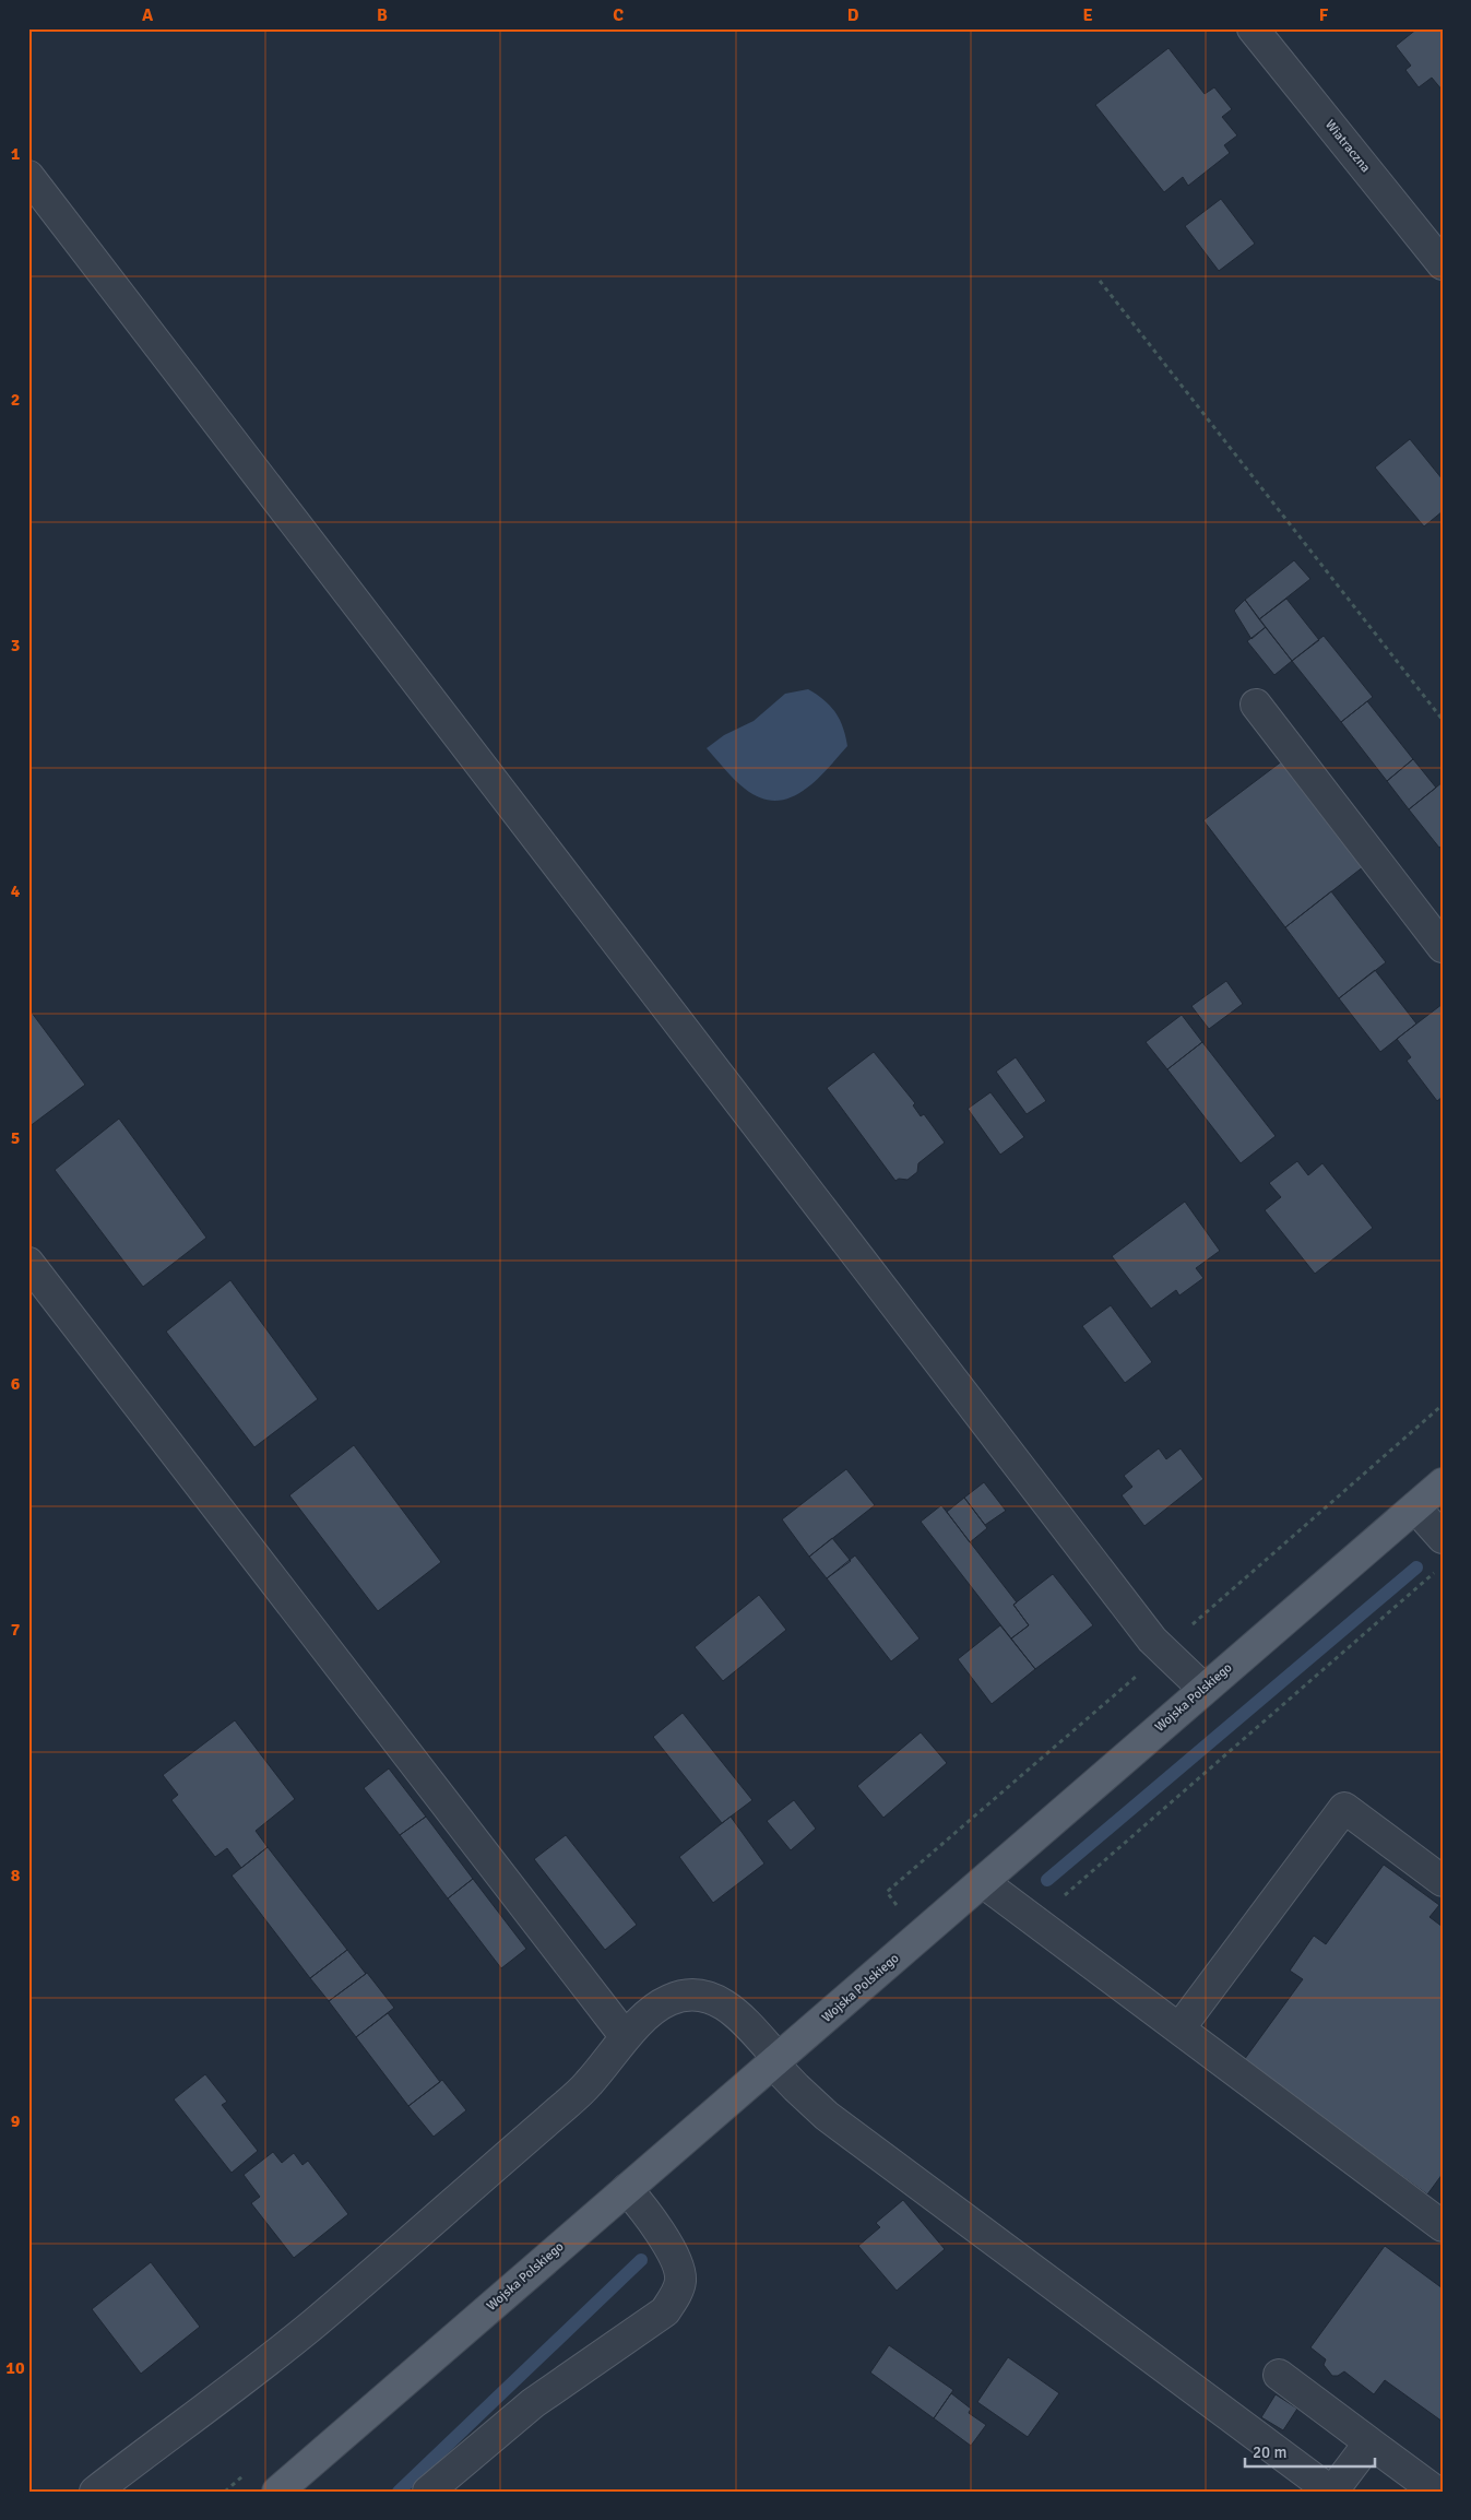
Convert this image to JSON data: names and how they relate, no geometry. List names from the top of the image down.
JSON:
{
  "streets": {
    "main road": ["Wojska Polskiego"],
    "street": ["Wiatraczna"]
  },
  "scale_bar": "20 m",
  "grid": {
    "columns": [
      "A",
      "B",
      "C",
      "D",
      "E",
      "F"
    ],
    "rows": [
      "1",
      "2",
      "3",
      "4",
      "5",
      "6",
      "7",
      "8",
      "9",
      "10"
    ]
  }
}
